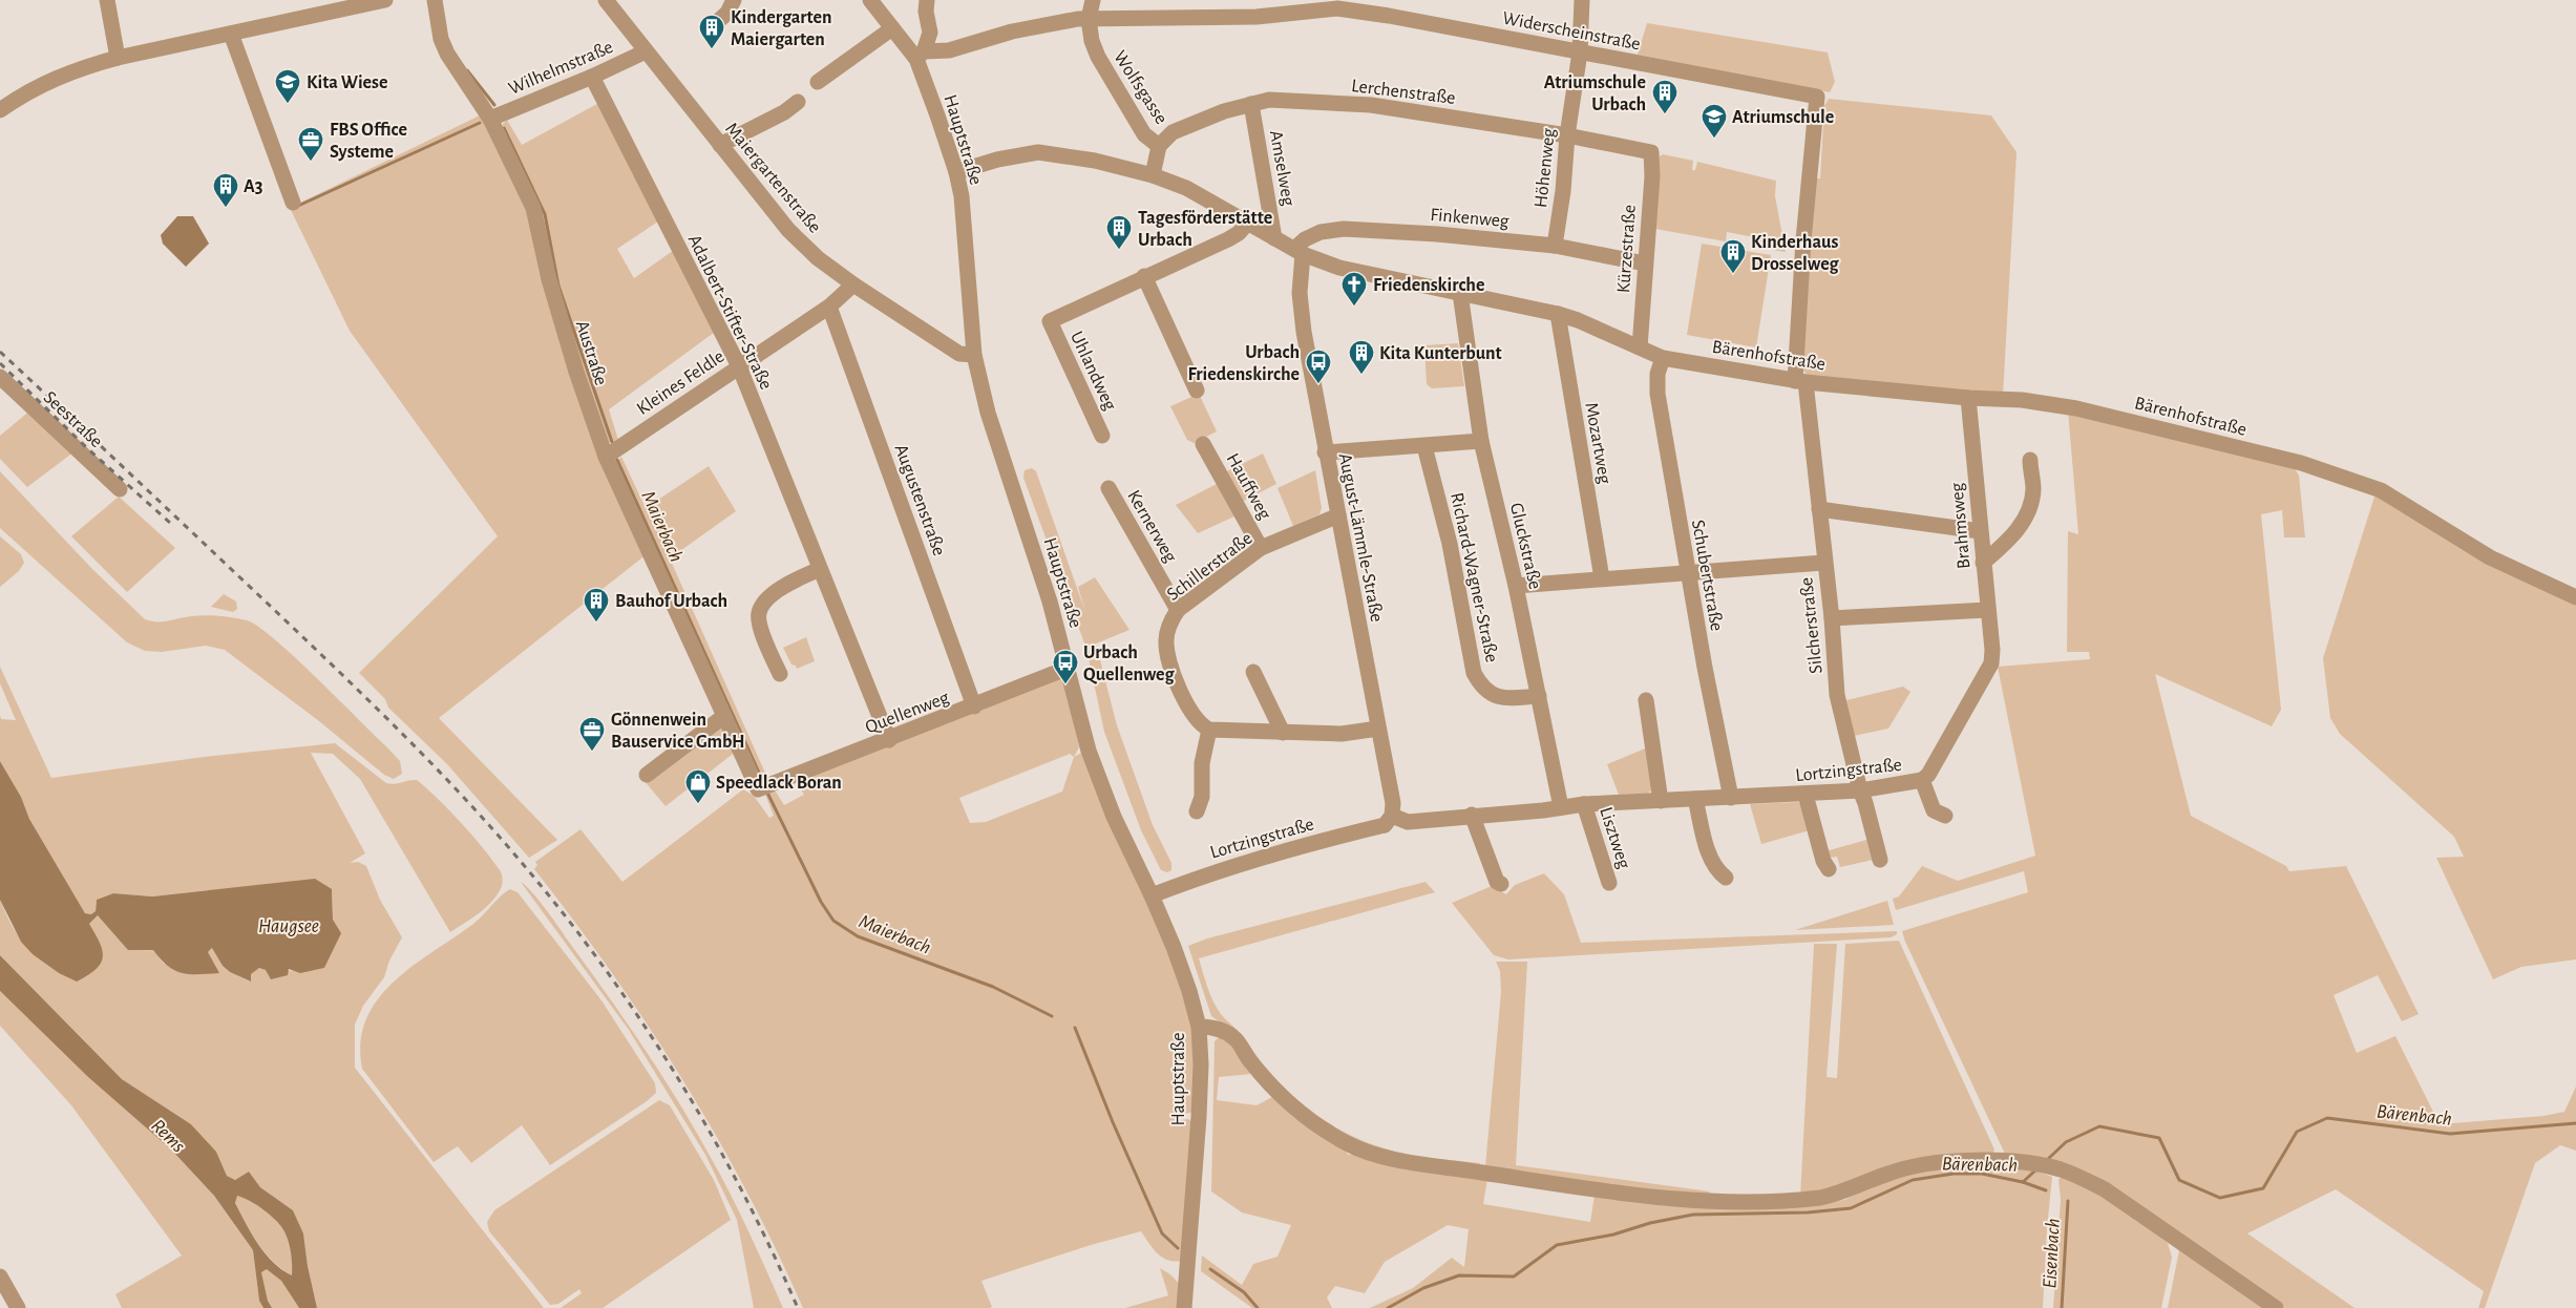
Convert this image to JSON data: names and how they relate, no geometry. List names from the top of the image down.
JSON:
{
  "streets": {
    "street": [
      "Widerscheinstraße",
      "Wilhelmstraße",
      "Wolfsgasse",
      "Lerchenstraße",
      "Hauptstraße",
      "Amselweg",
      "Höhenweg",
      "Maiergartenstraße",
      "Finkenweg",
      "Kürzestraße",
      "Adalbert-Stifter-Straße",
      "Austraße",
      "Bärenhofstraße",
      "Uhlandweg",
      "Kleines Feldle",
      "Seestraße",
      "Mozartweg",
      "Hauffweg",
      "Augustenstraße",
      "Kernerweg",
      "Brahmsweg",
      "August-Lämmle-Straße",
      "Gluckstraße",
      "Schillerstraße",
      "Schubertstraße",
      "Richard-Wagner-Straße",
      "Silcherstraße",
      "Quellenweg",
      "Lortzingstraße",
      "Lisztweg"
    ]
  },
  "crossings": [
    ["Widerscheinstraße", "Wolfsgasse"],
    ["Widerscheinstraße", "Hauptstraße"],
    ["Widerscheinstraße", "Höhenweg"],
    ["Widerscheinstraße", "Silcherstraße"],
    ["Wilhelmstraße", "Maiergartenstraße"],
    ["Wilhelmstraße", "Adalbert-Stifter-Straße"],
    ["Wilhelmstraße", "Austraße"],
    ["Wolfsgasse", "Lerchenstraße"],
    ["Wolfsgasse", "Bärenhofstraße"],
    ["Lerchenstraße", "Amselweg"],
    ["Lerchenstraße", "Höhenweg"],
    ["Lerchenstraße", "Kürzestraße"],
    ["Hauptstraße", "Maiergartenstraße"],
    ["Hauptstraße", "Bärenhofstraße"],
    ["Hauptstraße", "Quellenweg"],
    ["Hauptstraße", "Lortzingstraße"],
    ["Amselweg", "Bärenhofstraße"],
    ["Höhenweg", "Finkenweg"],
    ["Maiergartenstraße", "Kleines Feldle"],
    ["Finkenweg", "Kürzestraße"],
    ["Finkenweg", "Bärenhofstraße"],
    ["Finkenweg", "August-Lämmle-Straße"],
    ["Kürzestraße", "Bärenhofstraße"],
    ["Adalbert-Stifter-Straße", "Kleines Feldle"],
    ["Adalbert-Stifter-Straße", "Quellenweg"],
    ["Austraße", "Kleines Feldle"],
    ["Austraße", "Quellenweg"],
    ["Bärenhofstraße", "Mozartweg"],
    ["Bärenhofstraße", "Brahmsweg"],
    ["Bärenhofstraße", "August-Lämmle-Straße"],
    ["Bärenhofstraße", "Gluckstraße"],
    ["Bärenhofstraße", "Schubertstraße"],
    ["Bärenhofstraße", "Silcherstraße"],
    ["Kleines Feldle", "Augustenstraße"],
    ["Hauffweg", "Schillerstraße"],
    ["Augustenstraße", "Quellenweg"],
    ["Kernerweg", "Schillerstraße"],
    ["Brahmsweg", "Lortzingstraße"],
    ["August-Lämmle-Straße", "Schillerstraße"],
    ["August-Lämmle-Straße", "Lortzingstraße"],
    ["Gluckstraße", "Richard-Wagner-Straße"],
    ["Gluckstraße", "Lortzingstraße"],
    ["Schubertstraße", "Lortzingstraße"],
    ["Silcherstraße", "Lortzingstraße"],
    ["Lortzingstraße", "Lisztweg"]
  ],
  "water": [
    "Maierbach",
    "Haugsee",
    "Bärenbach",
    "Rems",
    "Eisenbach"
  ],
  "places": {
    "building": [
      "Kindergarten Maiergarten",
      "Atriumschule Urbach",
      "A3",
      "Tagesförderstätte Urbach",
      "Kinderhaus Drosselweg",
      "Kita Kunterbunt",
      "Bauhof Urbach"
    ],
    "school or university": ["Kita Wiese", "Atriumschule"],
    "office": ["FBS Office Systeme", "Gönnenwein Bauservice GmbH"],
    "church": ["Friedenskirche"],
    "bus stop": ["Urbach Friedenskirche", "Urbach Quellenweg"],
    "shop": ["Speedlack Boran"]
  }
}
